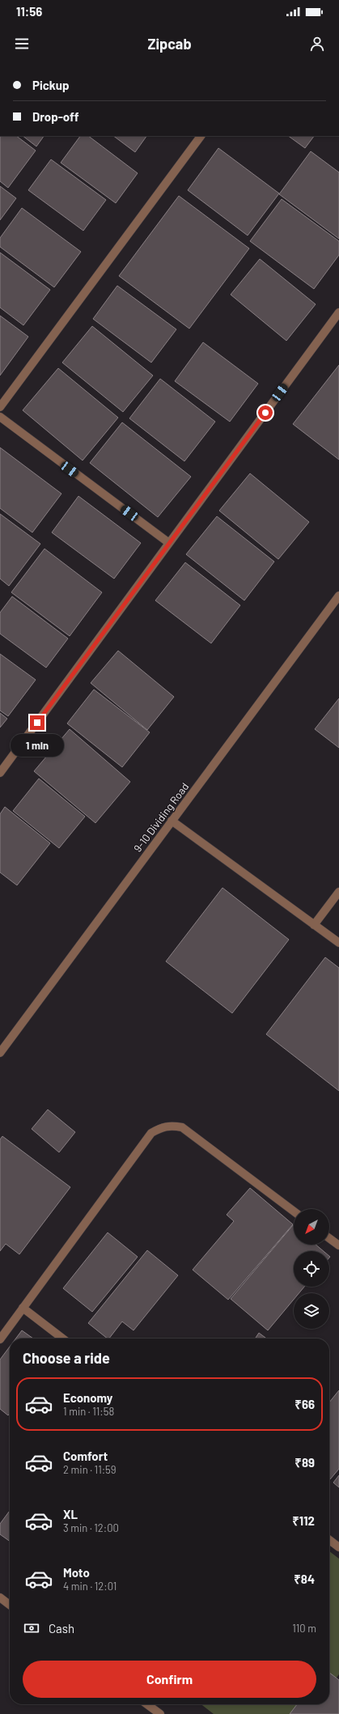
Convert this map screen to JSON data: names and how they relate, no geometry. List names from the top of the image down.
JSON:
{
  "streets": {
    "street": ["9-10 Dividing Road"]
  },
  "north": "bottom left",
  "page": {
    "status": "11:56",
    "header": "Zipcab",
    "banner": ["Pickup", "Drop-off"],
    "bubble": "1 min",
    "heading": "Choose a ride",
    "list": [
      {
        "name": "Economy",
        "note": "1 min · 11:58",
        "value": "₹66"
      },
      {
        "name": "Comfort",
        "note": "2 min · 11:59",
        "value": "₹89"
      },
      {
        "name": "XL",
        "note": "3 min · 12:00",
        "value": "₹112"
      },
      {
        "name": "Moto",
        "note": "4 min · 12:01",
        "value": "₹84"
      }
    ],
    "pay": ["Cash", "110 m"],
    "buttons": "Confirm"
  }
}
